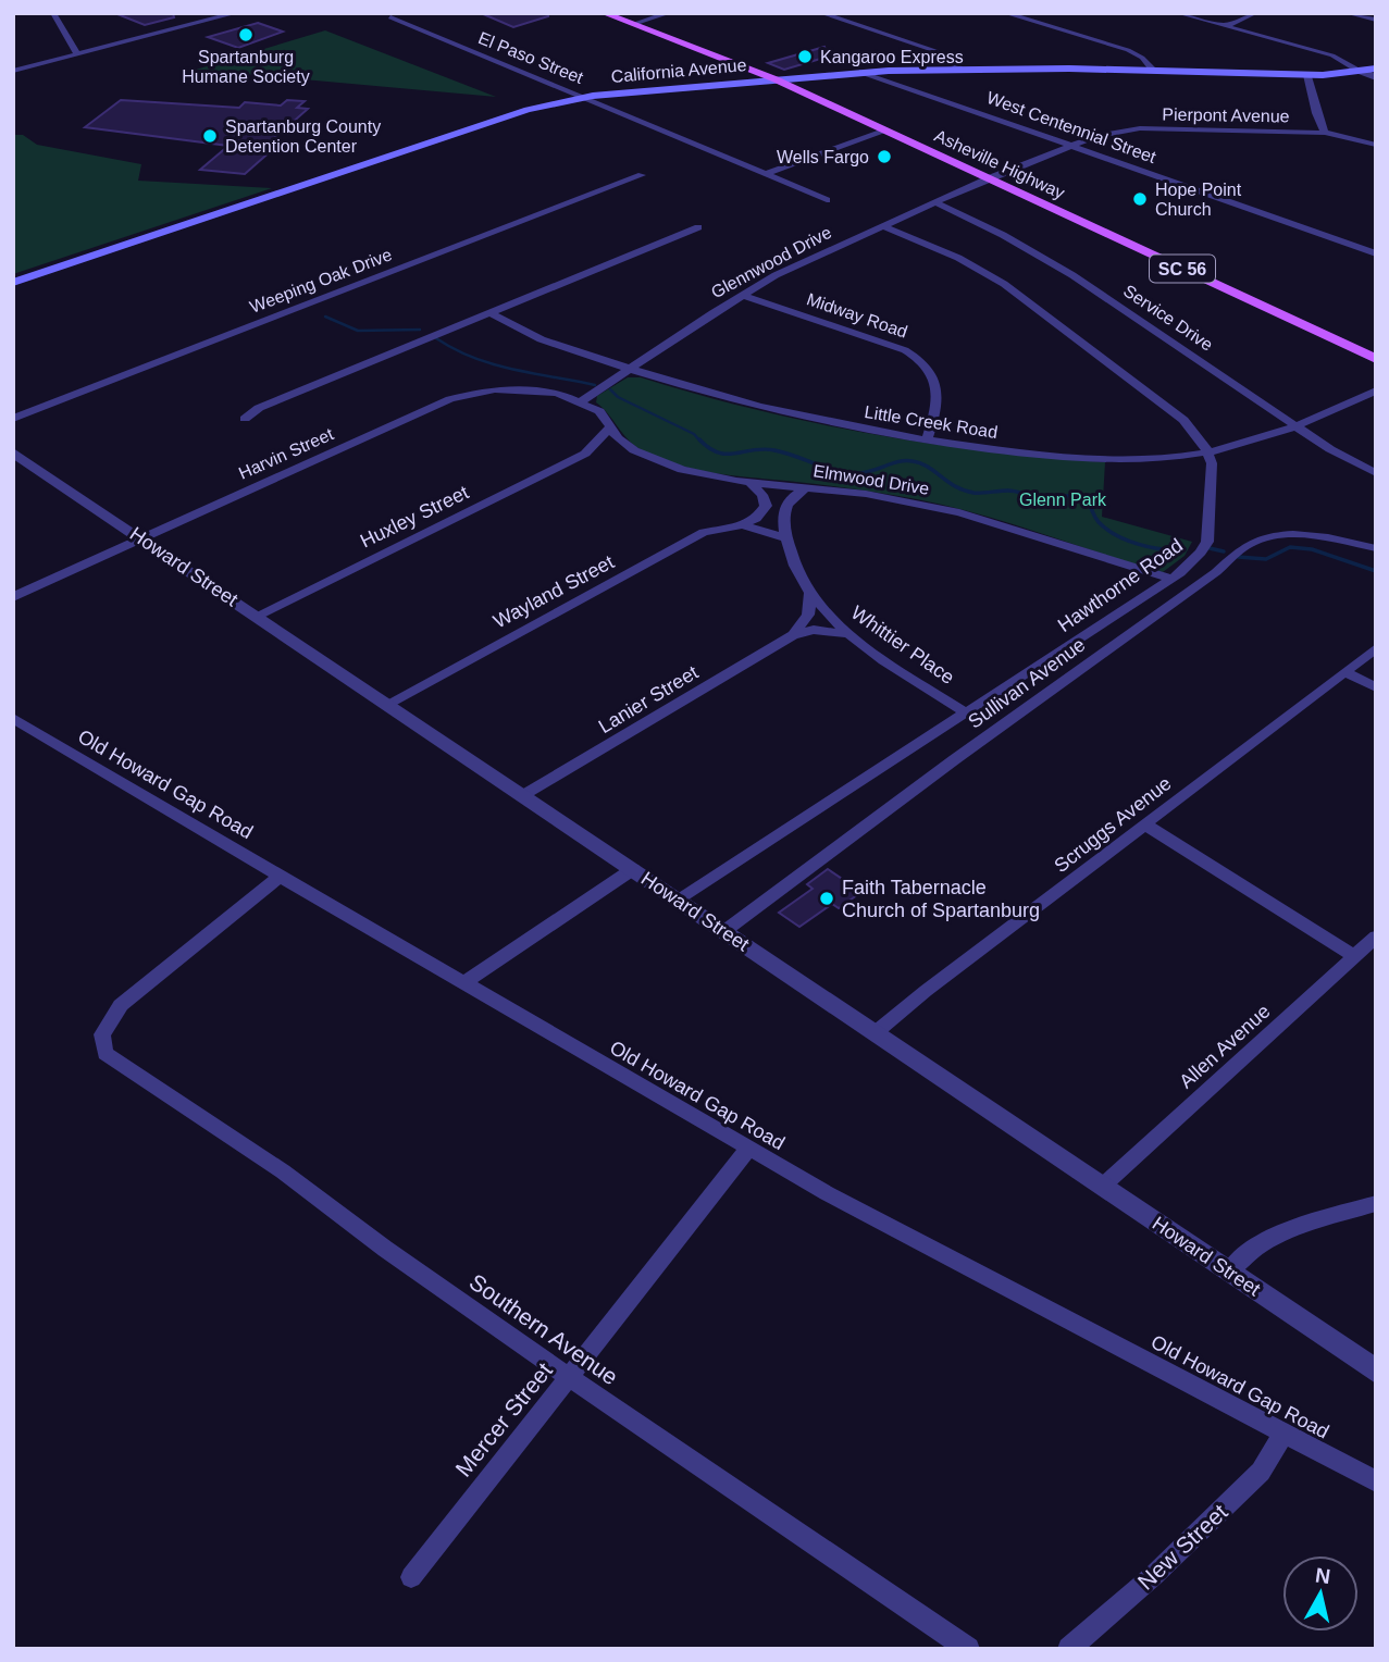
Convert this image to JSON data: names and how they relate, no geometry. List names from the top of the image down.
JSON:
{
  "streets": {
    "main road": ["California Avenue", "Asheville Highway", "SC 56"],
    "street": [
      "El Paso Street",
      "Pierpont Avenue",
      "West Centennial Street",
      "Glennwood Drive",
      "Weeping Oak Drive",
      "Midway Road",
      "Service Drive",
      "Little Creek Road",
      "Harvin Street",
      "Elmwood Drive",
      "Huxley Street",
      "Howard Street",
      "Hawthorne Road",
      "Wayland Street",
      "Whittier Place",
      "Sullivan Avenue",
      "Lanier Street",
      "Old Howard Gap Road",
      "Scruggs Avenue",
      "Allen Avenue",
      "Southern Avenue",
      "Mercer Street",
      "New Street"
    ]
  },
  "crossings": [
    ["El Paso Street", "California Avenue"],
    ["California Avenue", "West Centennial Street"],
    ["California Avenue", "Asheville Highway"],
    ["Pierpont Avenue", "West Centennial Street"],
    ["Pierpont Avenue", "Asheville Highway"],
    ["Pierpont Avenue", "Glennwood Drive"],
    ["Asheville Highway", "Glennwood Drive"],
    ["Glennwood Drive", "Midway Road"],
    ["Glennwood Drive", "Service Drive"],
    ["Glennwood Drive", "Little Creek Road"],
    ["Glennwood Drive", "Harvin Street"],
    ["Glennwood Drive", "Elmwood Drive"],
    ["Midway Road", "Little Creek Road"],
    ["Service Drive", "Little Creek Road"],
    ["Little Creek Road", "Hawthorne Road"],
    ["Harvin Street", "Elmwood Drive"],
    ["Harvin Street", "Howard Street"],
    ["Elmwood Drive", "Huxley Street"],
    ["Elmwood Drive", "Hawthorne Road"],
    ["Elmwood Drive", "Whittier Place"],
    ["Huxley Street", "Howard Street"],
    ["Howard Street", "Hawthorne Road"],
    ["Howard Street", "Wayland Street"],
    ["Howard Street", "Sullivan Avenue"],
    ["Howard Street", "Lanier Street"],
    ["Howard Street", "Scruggs Avenue"],
    ["Howard Street", "Allen Avenue"],
    ["Hawthorne Road", "Whittier Place"],
    ["Wayland Street", "Whittier Place"],
    ["Whittier Place", "Lanier Street"],
    ["Old Howard Gap Road", "Southern Avenue"],
    ["Old Howard Gap Road", "Mercer Street"],
    ["Old Howard Gap Road", "New Street"],
    ["Southern Avenue", "Mercer Street"]
  ],
  "parks": ["Glenn Park"],
  "places": [
    "Spartanburg Humane Society",
    "Kangaroo Express",
    "Spartanburg County Detention Center",
    "Wells Fargo",
    "Hope Point Church",
    "Faith Tabernacle Church of Spartanburg"
  ],
  "north": "top"
}
